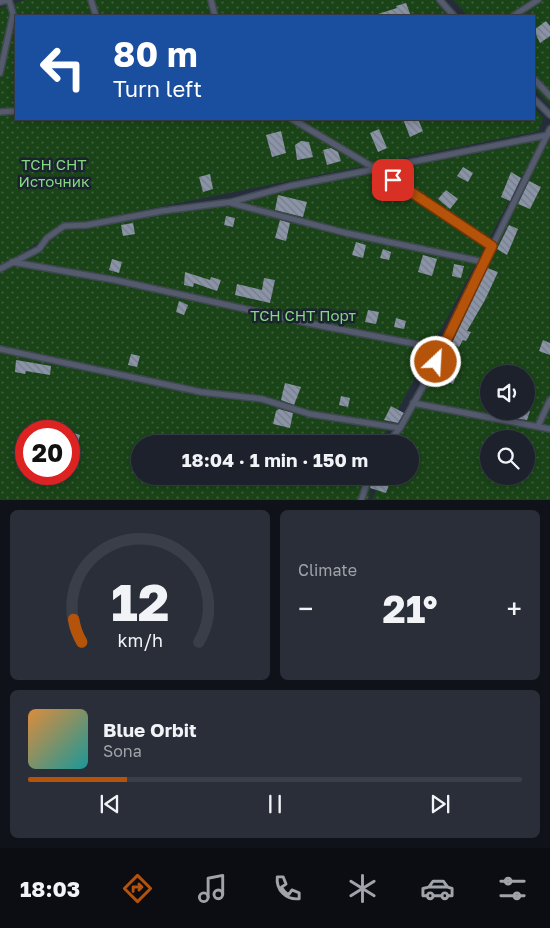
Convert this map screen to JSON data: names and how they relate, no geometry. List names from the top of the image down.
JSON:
{
  "parks": ["ТСН СНТ Источник", "ТСН СНТ Порт"],
  "page": {
    "turn": ["80 m", "Turn left"],
    "limit": "20",
    "trip": "18:04 · 1 min · 150 m",
    "tile": "Climate",
    "heat": ["−", "21°", "+"],
    "song": ["Blue Orbit", "Sona"],
    "tabs": "18:03",
    "gauge": ["12", "km/h"]
  }
}
